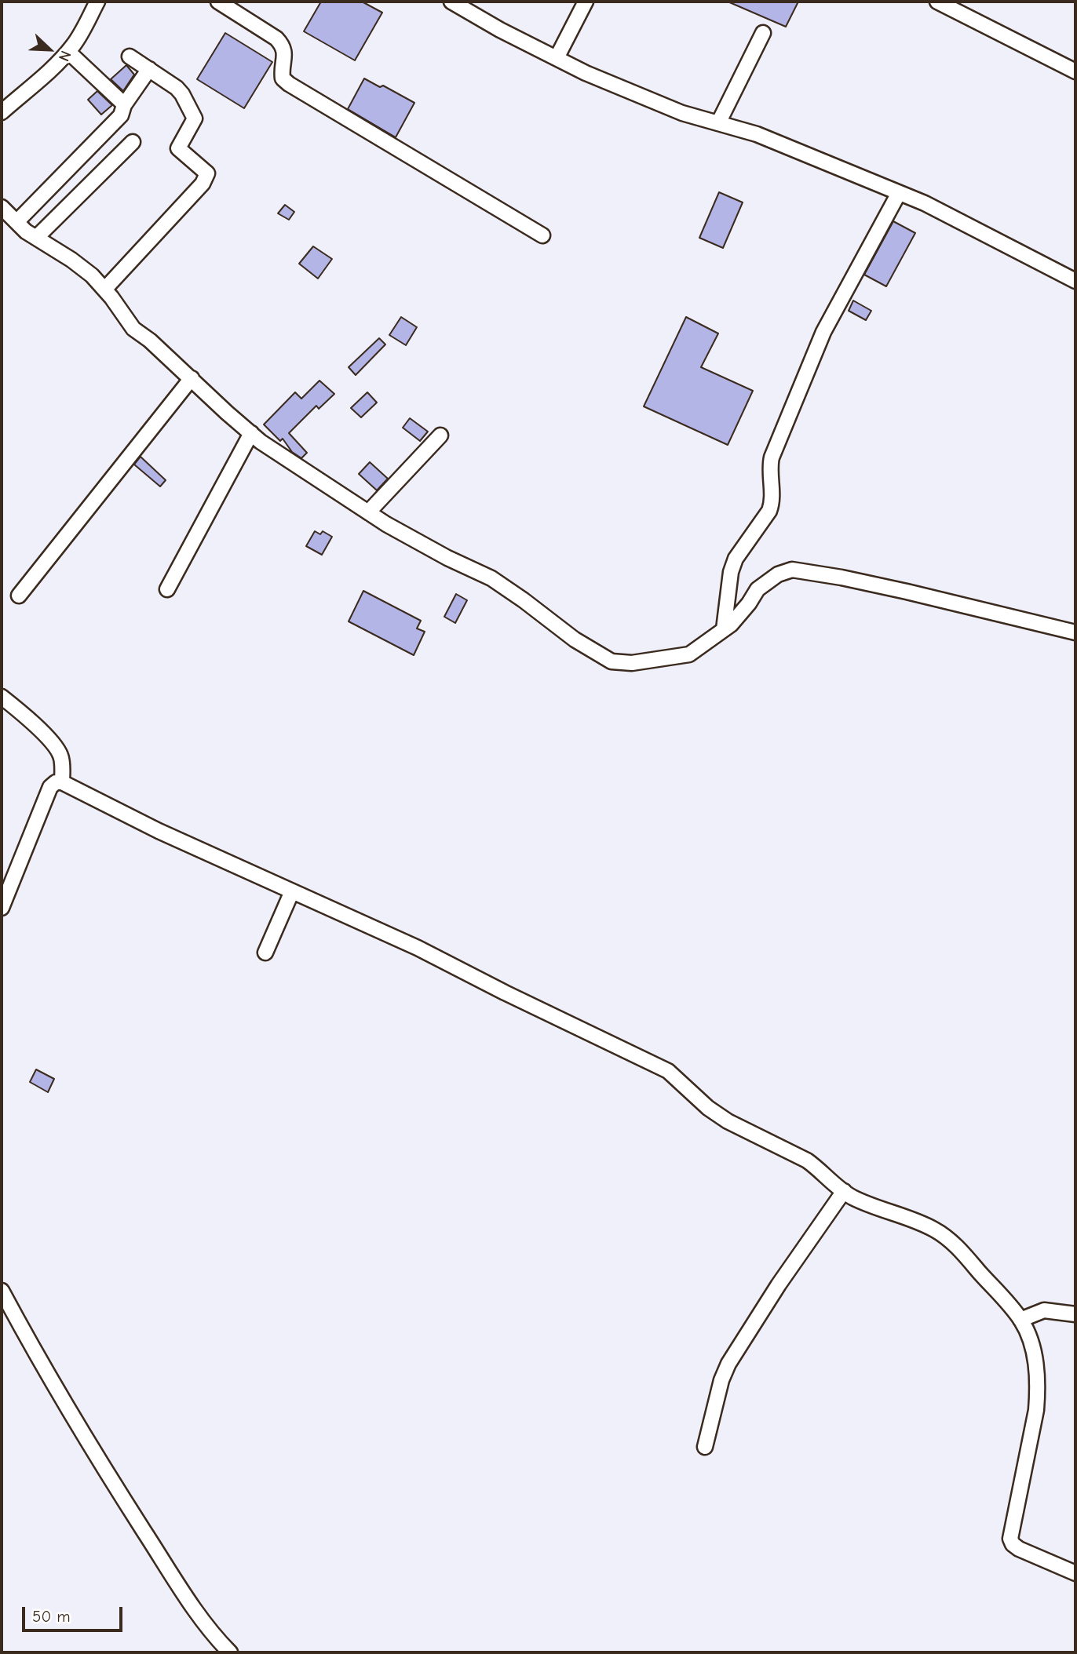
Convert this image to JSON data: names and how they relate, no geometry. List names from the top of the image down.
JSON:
{
  "scale_bar": "50 m",
  "north": "bottom right"
}
